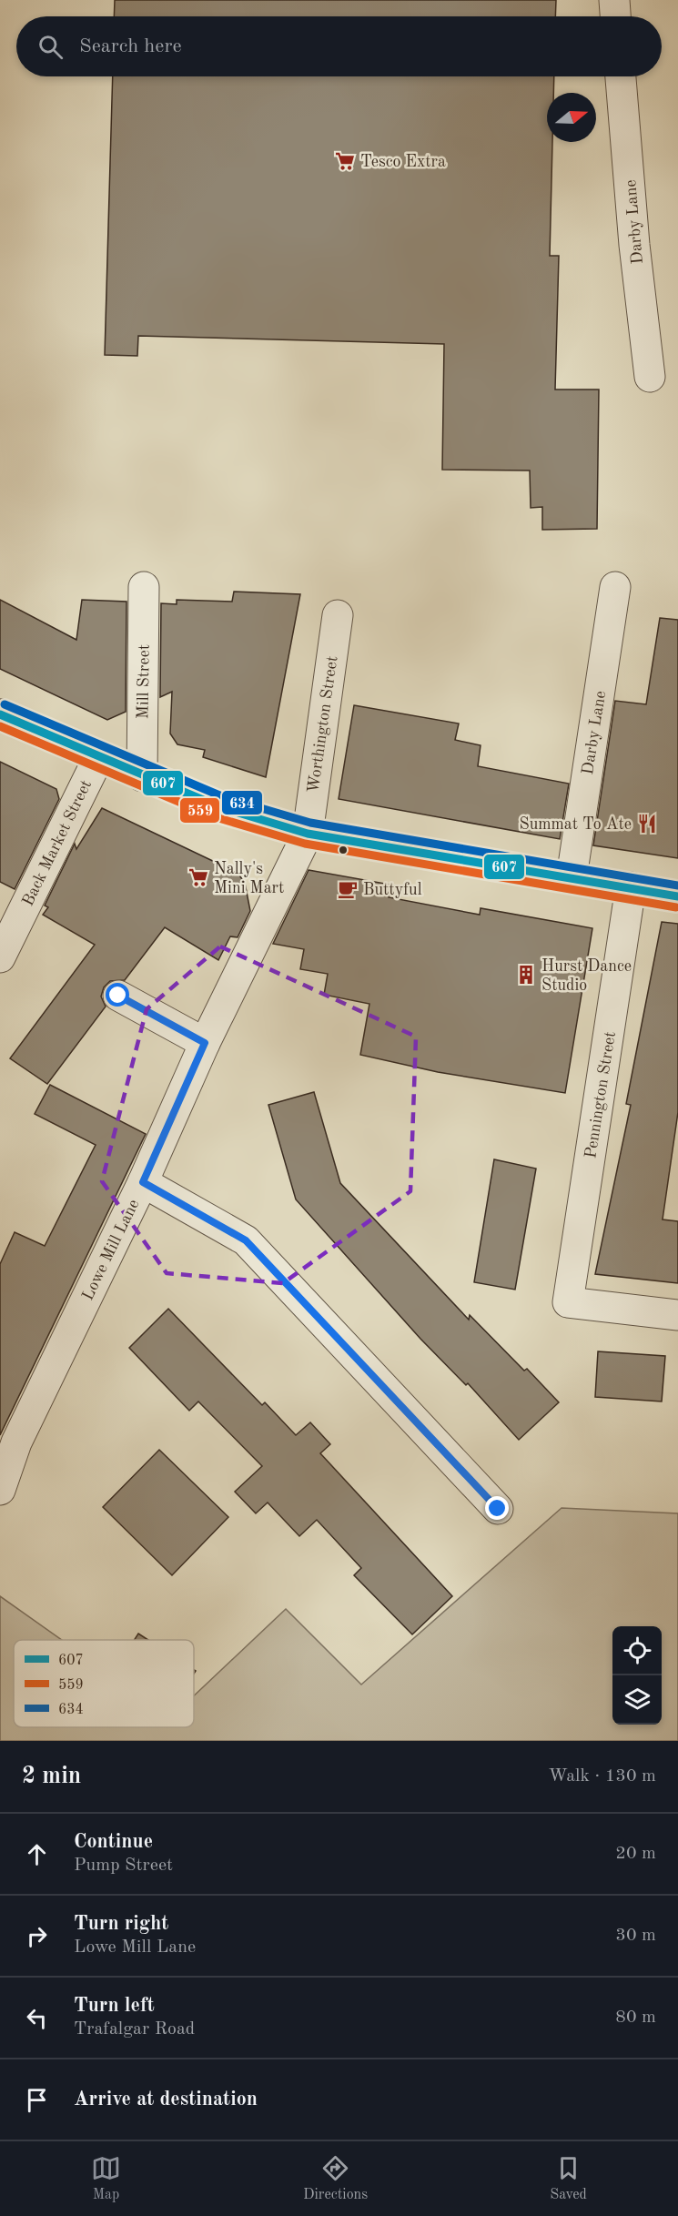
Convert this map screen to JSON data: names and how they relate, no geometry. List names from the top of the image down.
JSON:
{
  "streets": {
    "street": [
      "Darby Lane",
      "Mill Street",
      "Worthington Street",
      "Back Market Street",
      "Pennington Street",
      "Lowe Mill Lane"
    ]
  },
  "crossings": [
    ["Worthington Street", "Lowe Mill Lane"]
  ],
  "places": {
    "supermarket": ["Tesco Extra", "Nally's Mini Mart"],
    "restaurant": ["Summat To Ate"],
    "cafe": ["Buttyful"],
    "building": ["Hurst Dance Studio"]
  },
  "lines": ["transit line 634", "transit line 607", "transit line 559"],
  "legend": ["607", "559", "634"],
  "north": "right",
  "page": {
    "search": "Search here",
    "heading": ["2 min", "Walk · 130 m"],
    "list": [
      ["Continue", "Pump Street", "20 m"],
      ["Turn right", "Lowe Mill Lane", "30 m"],
      ["Turn left", "Trafalgar Road", "80 m"],
      "Arrive at destination"
    ],
    "nav": ["Map", "Directions", "Saved"]
  }
}
